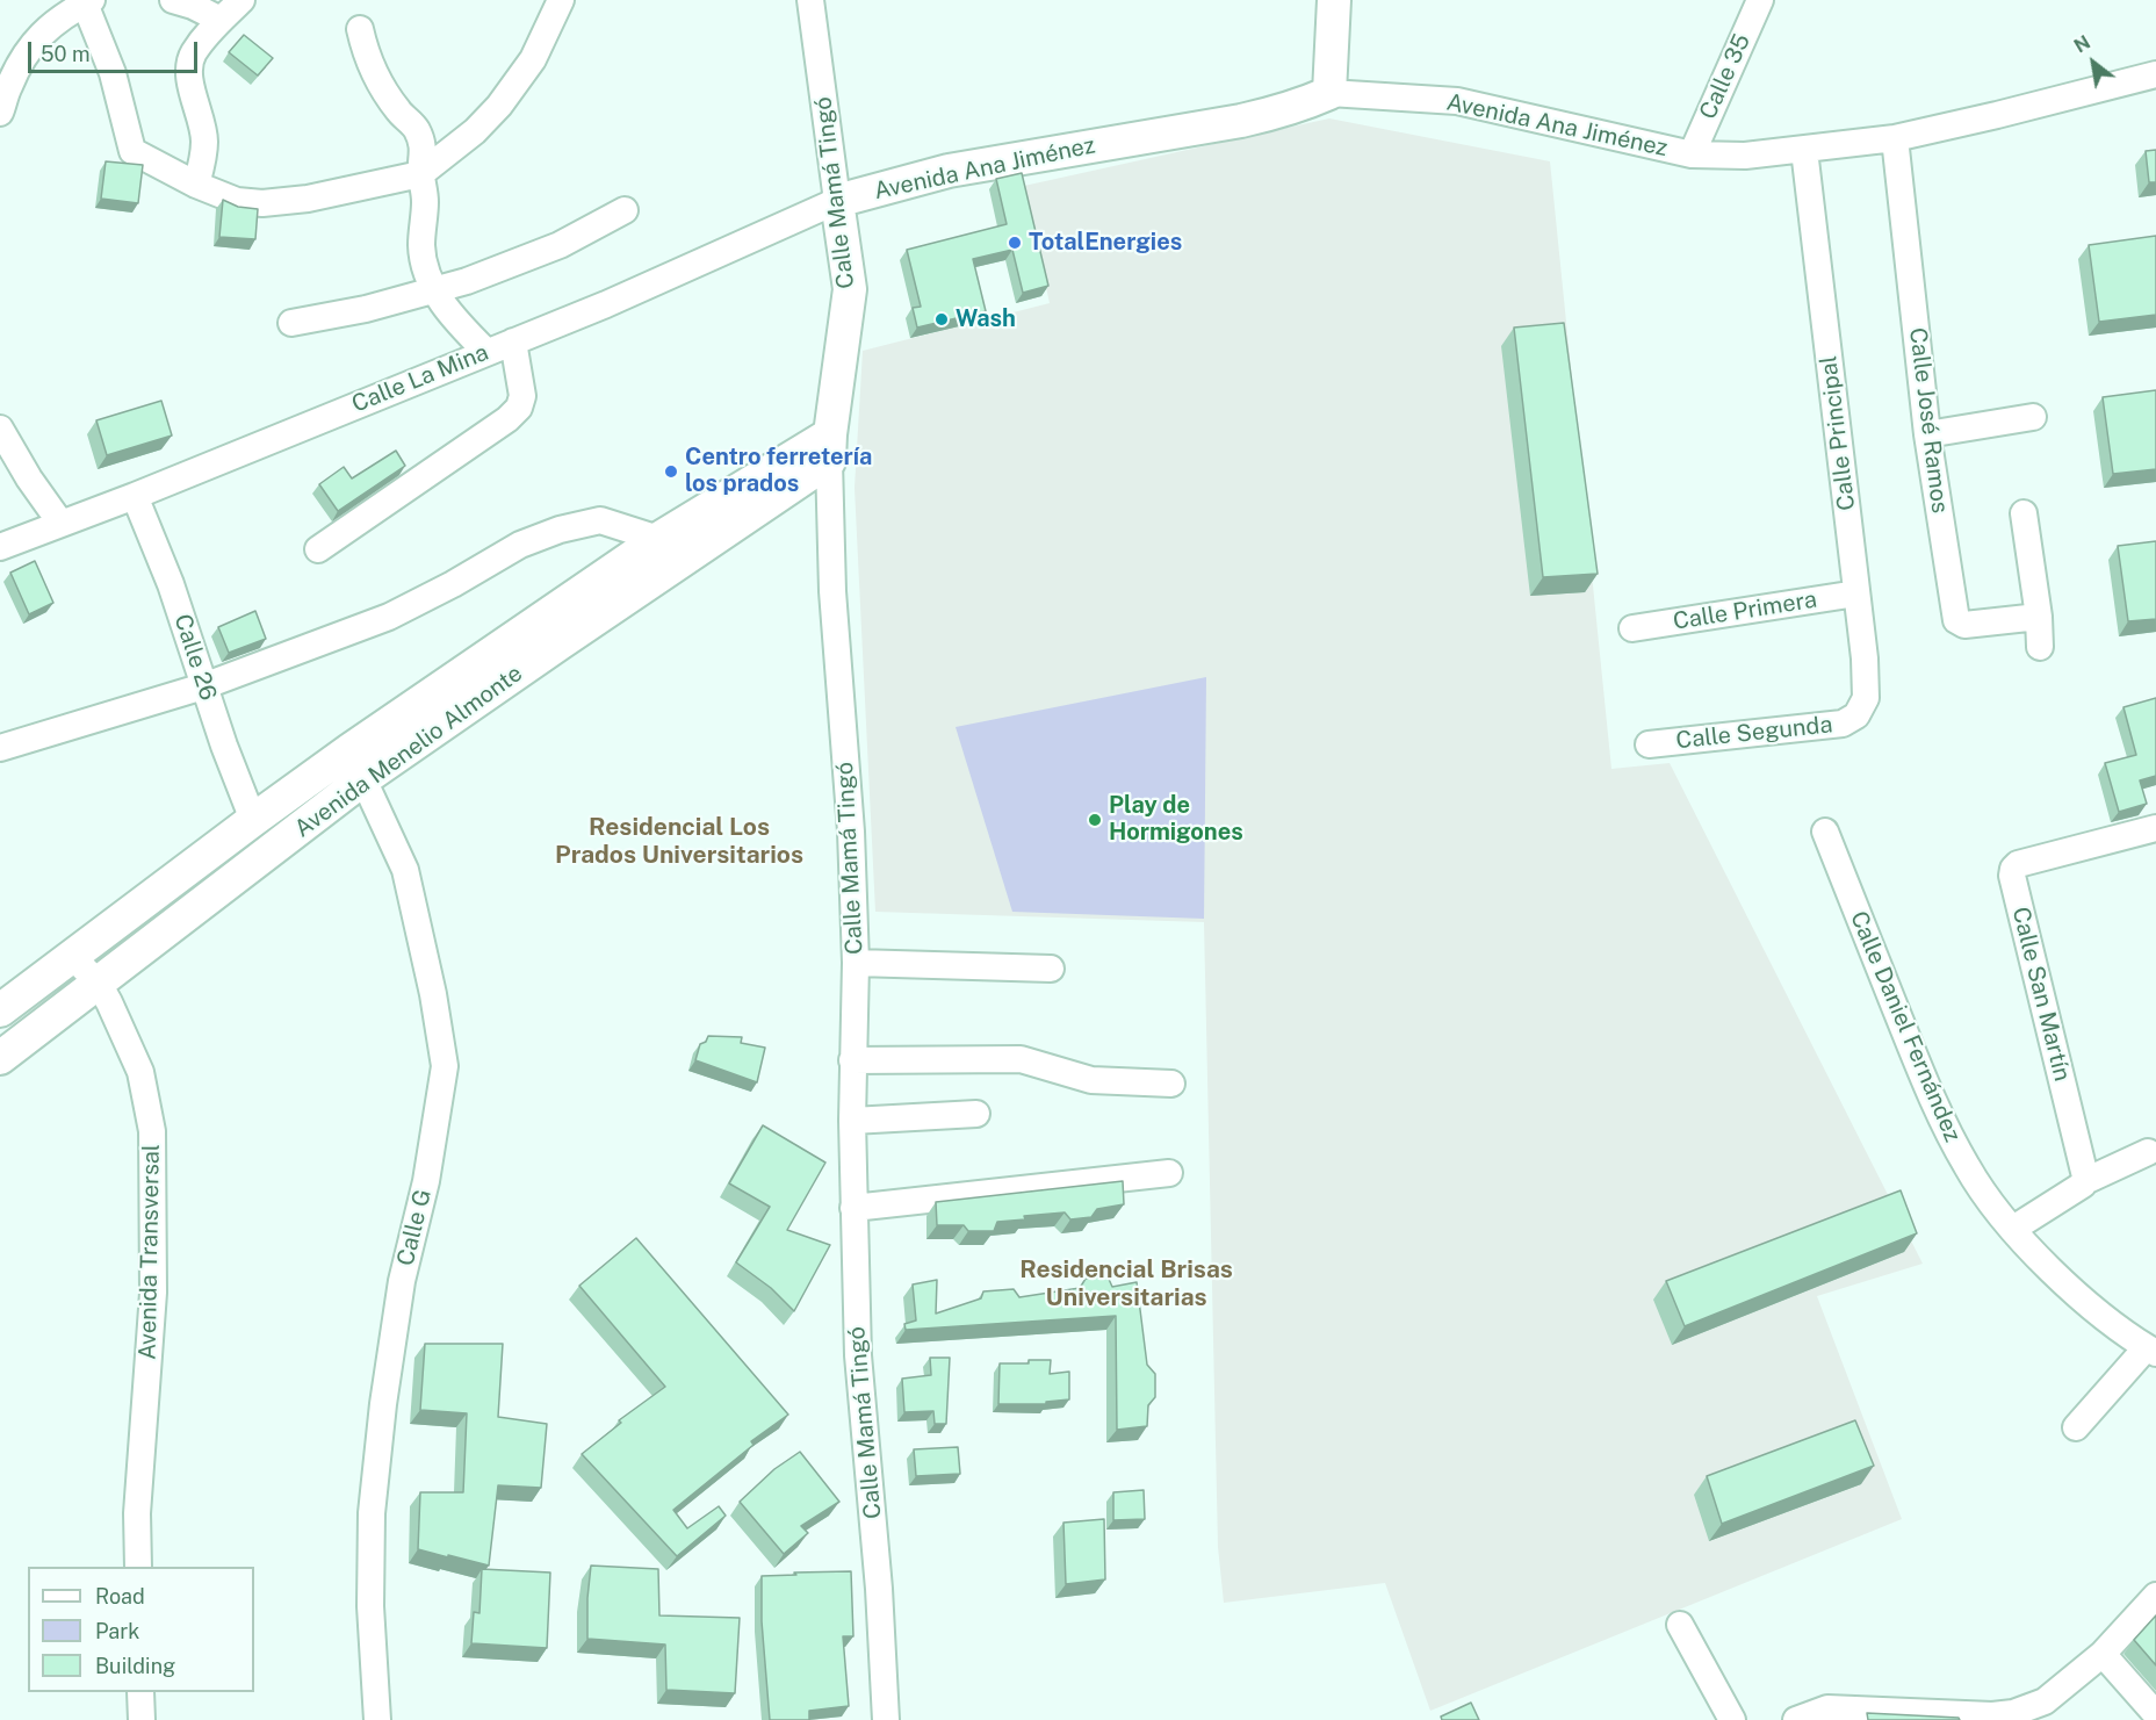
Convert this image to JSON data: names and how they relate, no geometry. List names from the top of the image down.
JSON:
{
  "streets": {
    "street": [
      "Calle 35",
      "Avenida Ana Jiménez",
      "Calle Mamá Tingó",
      "Calle La Mina",
      "Calle José Ramos",
      "Calle Principal",
      "Calle Primera",
      "Calle 26",
      "Calle Segunda",
      "Avenida Menelio Almonte",
      "Calle San Martín",
      "Calle Daniel Fernández",
      "Calle G",
      "Avenida Transversal"
    ]
  },
  "crossings": [
    ["Calle 35", "Avenida Ana Jiménez"],
    ["Avenida Ana Jiménez", "Calle Mamá Tingó"],
    ["Avenida Ana Jiménez", "Calle La Mina"],
    ["Avenida Ana Jiménez", "Calle José Ramos"],
    ["Avenida Ana Jiménez", "Calle Principal"],
    ["Calle Mamá Tingó", "Calle La Mina"],
    ["Calle Mamá Tingó", "Avenida Menelio Almonte"],
    ["Calle La Mina", "Calle 26"],
    ["Calle Principal", "Calle Primera"],
    ["Calle Principal", "Calle Segunda"],
    ["Calle 26", "Avenida Menelio Almonte"],
    ["Avenida Menelio Almonte", "Calle G"],
    ["Avenida Menelio Almonte", "Avenida Transversal"]
  ],
  "districts": ["Residencial Los Prados Universitarios", "Residencial Brisas Universitarias"],
  "places": [
    "TotalEnergies",
    "Wash",
    "Centro ferretería los prados",
    "Play de Hormigones"
  ],
  "legend": ["Road", "Park", "Building"],
  "scale_bar": "50 m",
  "north": "top left"
}
